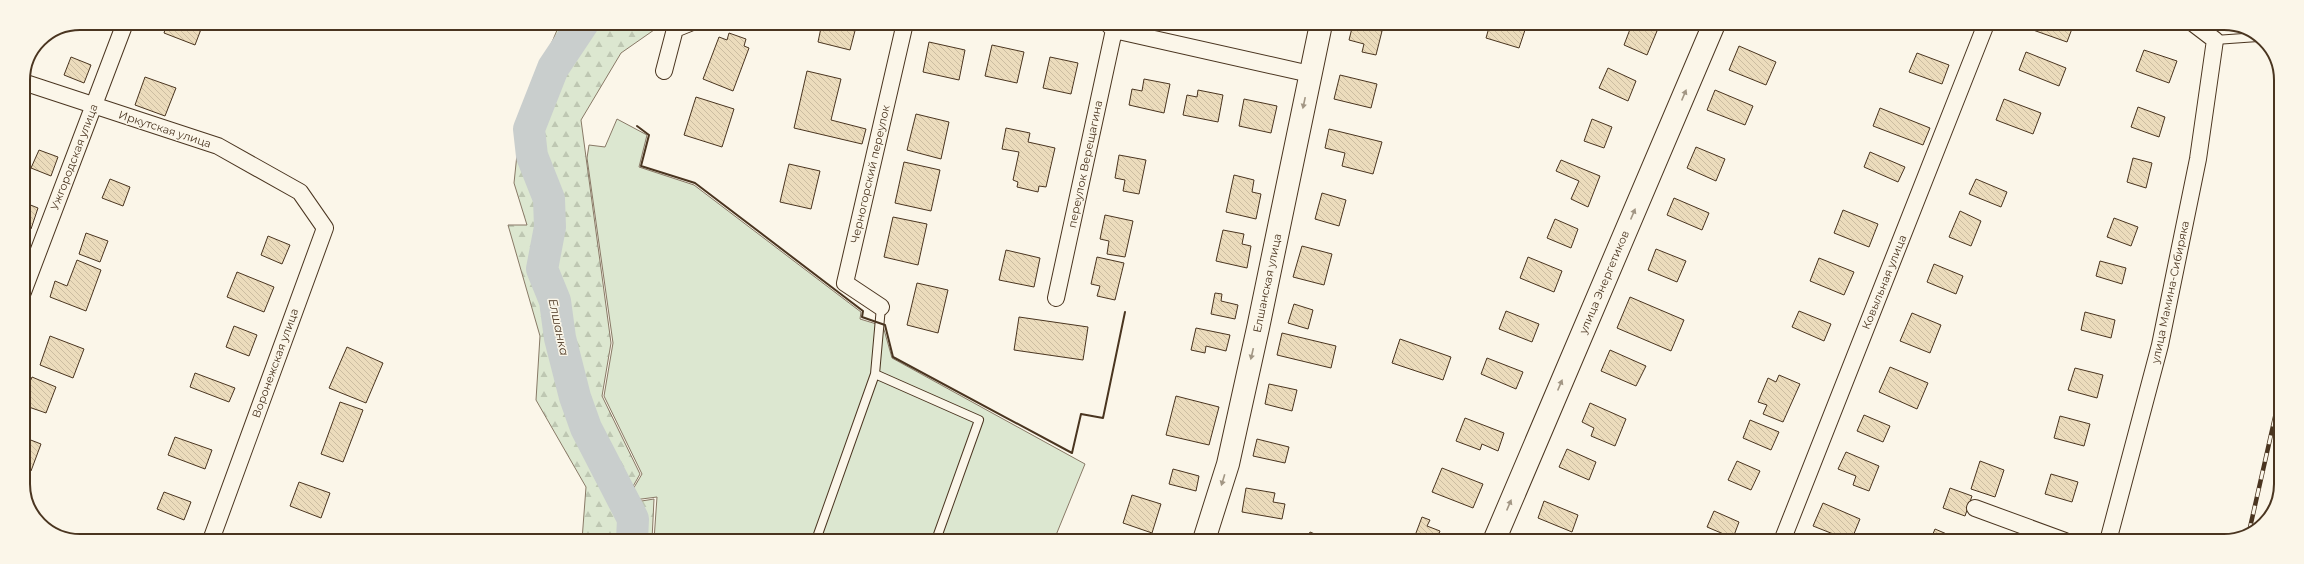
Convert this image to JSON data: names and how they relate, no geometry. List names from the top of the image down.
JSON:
{
  "streets": {
    "main road": ["улица Энергетиков", "Елшанская улица"],
    "street": [
      "Иркутская улица",
      "Ужгородская улица",
      "переулок Верещагина",
      "Черногорский переулок",
      "Ковыльная улица",
      "улица Мамина-Сибиряка",
      "Воронежская улица"
    ]
  },
  "crossings": [
    ["Иркутская улица", "Ужгородская улица"],
    ["Иркутская улица", "Воронежская улица"]
  ],
  "one_way": ["улица Энергетиков", "Елшанская улица"],
  "water": ["Елшанка"]
}
